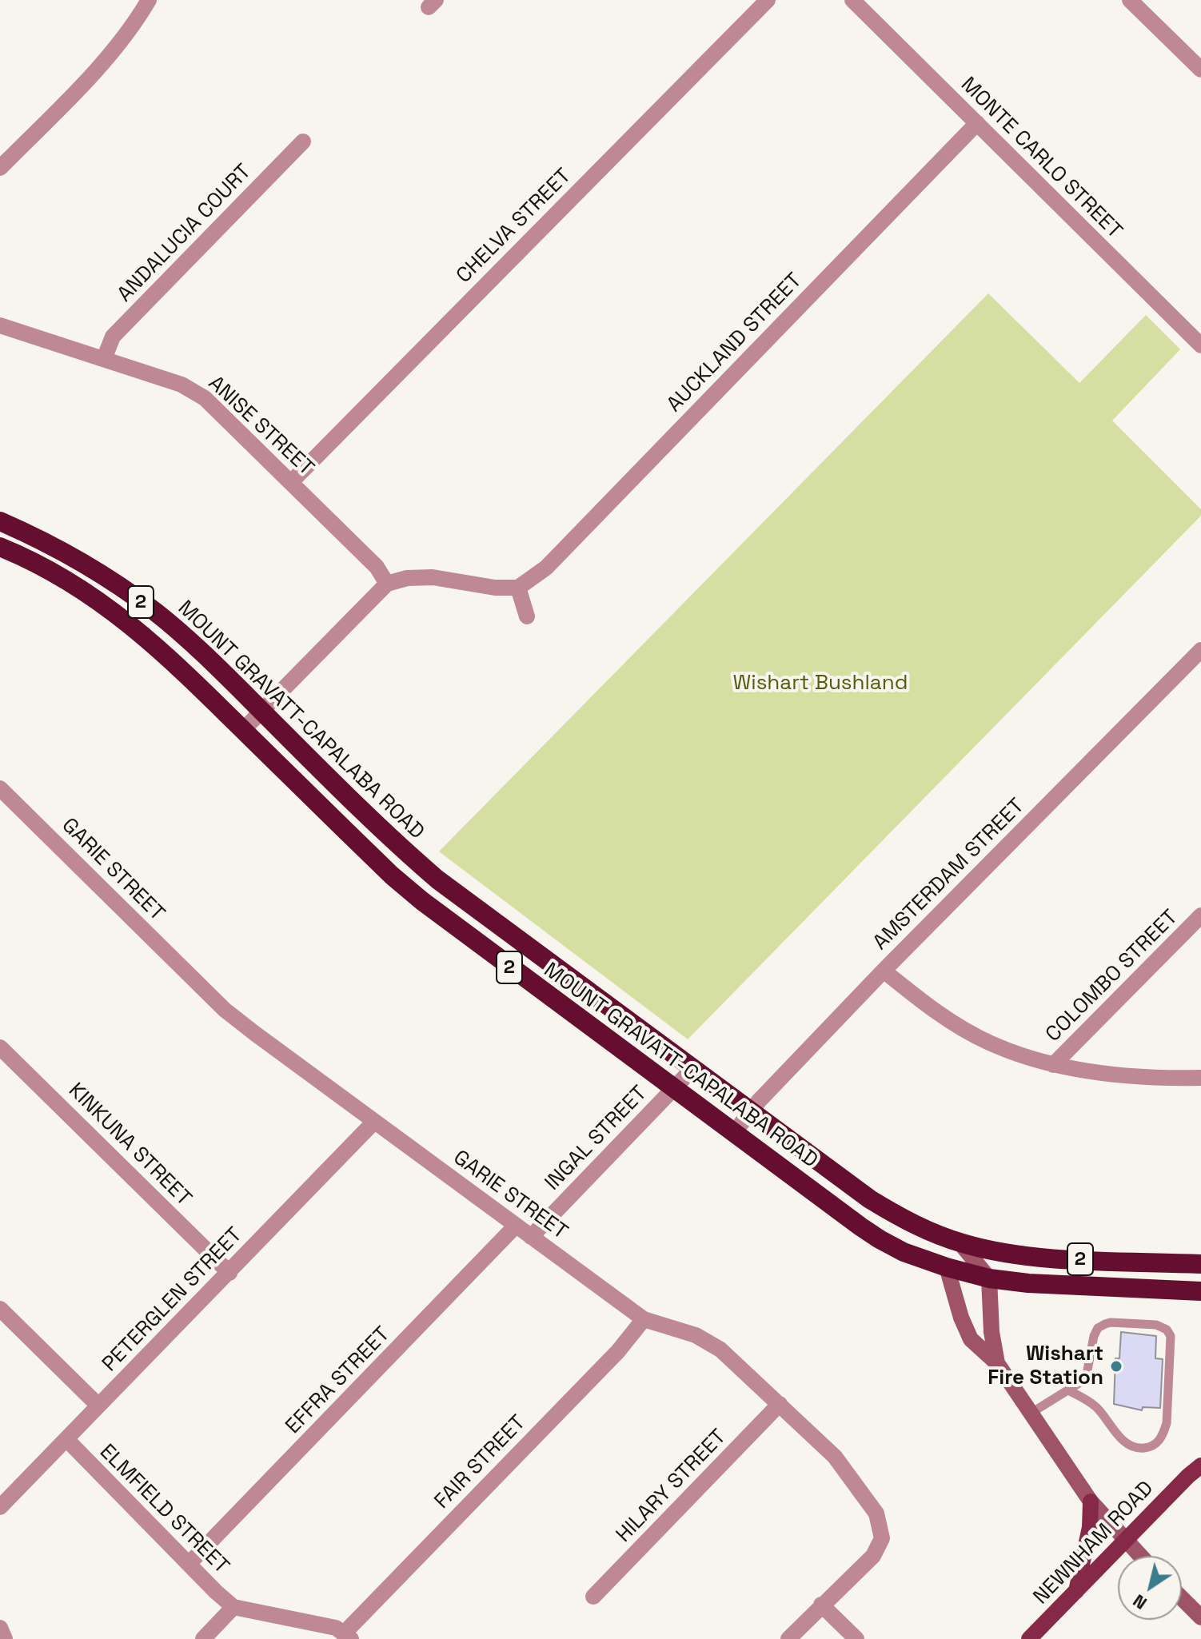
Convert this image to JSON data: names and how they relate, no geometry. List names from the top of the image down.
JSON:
{
  "streets": {
    "highway": ["2", "MOUNT GRAVATT-CAPALABA ROAD"],
    "main road": ["NEWNHAM ROAD"],
    "street": [
      "MONTE CARLO STREET",
      "CHELVA STREET",
      "ANDALUCIA COURT",
      "AUCKLAND STREET",
      "ANISE STREET",
      "GARIE STREET",
      "AMSTERDAM STREET",
      "COLOMBO STREET",
      "INGAL STREET",
      "KINKUNA STREET",
      "PETERGLEN STREET",
      "EFFRA STREET",
      "FAIR STREET",
      "HILARY STREET",
      "ELMFIELD STREET"
    ]
  },
  "crossings": [
    ["MONTE CARLO STREET", "AUCKLAND STREET"],
    ["CHELVA STREET", "ANISE STREET"],
    ["ANDALUCIA COURT", "ANISE STREET"],
    ["MOUNT GRAVATT-CAPALABA ROAD", "AMSTERDAM STREET"],
    ["MOUNT GRAVATT-CAPALABA ROAD", "INGAL STREET"],
    ["GARIE STREET", "INGAL STREET"],
    ["GARIE STREET", "PETERGLEN STREET"],
    ["GARIE STREET", "EFFRA STREET"],
    ["GARIE STREET", "FAIR STREET"],
    ["GARIE STREET", "HILARY STREET"],
    ["KINKUNA STREET", "PETERGLEN STREET"],
    ["PETERGLEN STREET", "ELMFIELD STREET"],
    ["EFFRA STREET", "ELMFIELD STREET"]
  ],
  "parks": ["Wishart Bushland"],
  "places": ["Wishart Fire Station"],
  "north": "bottom left"
}
